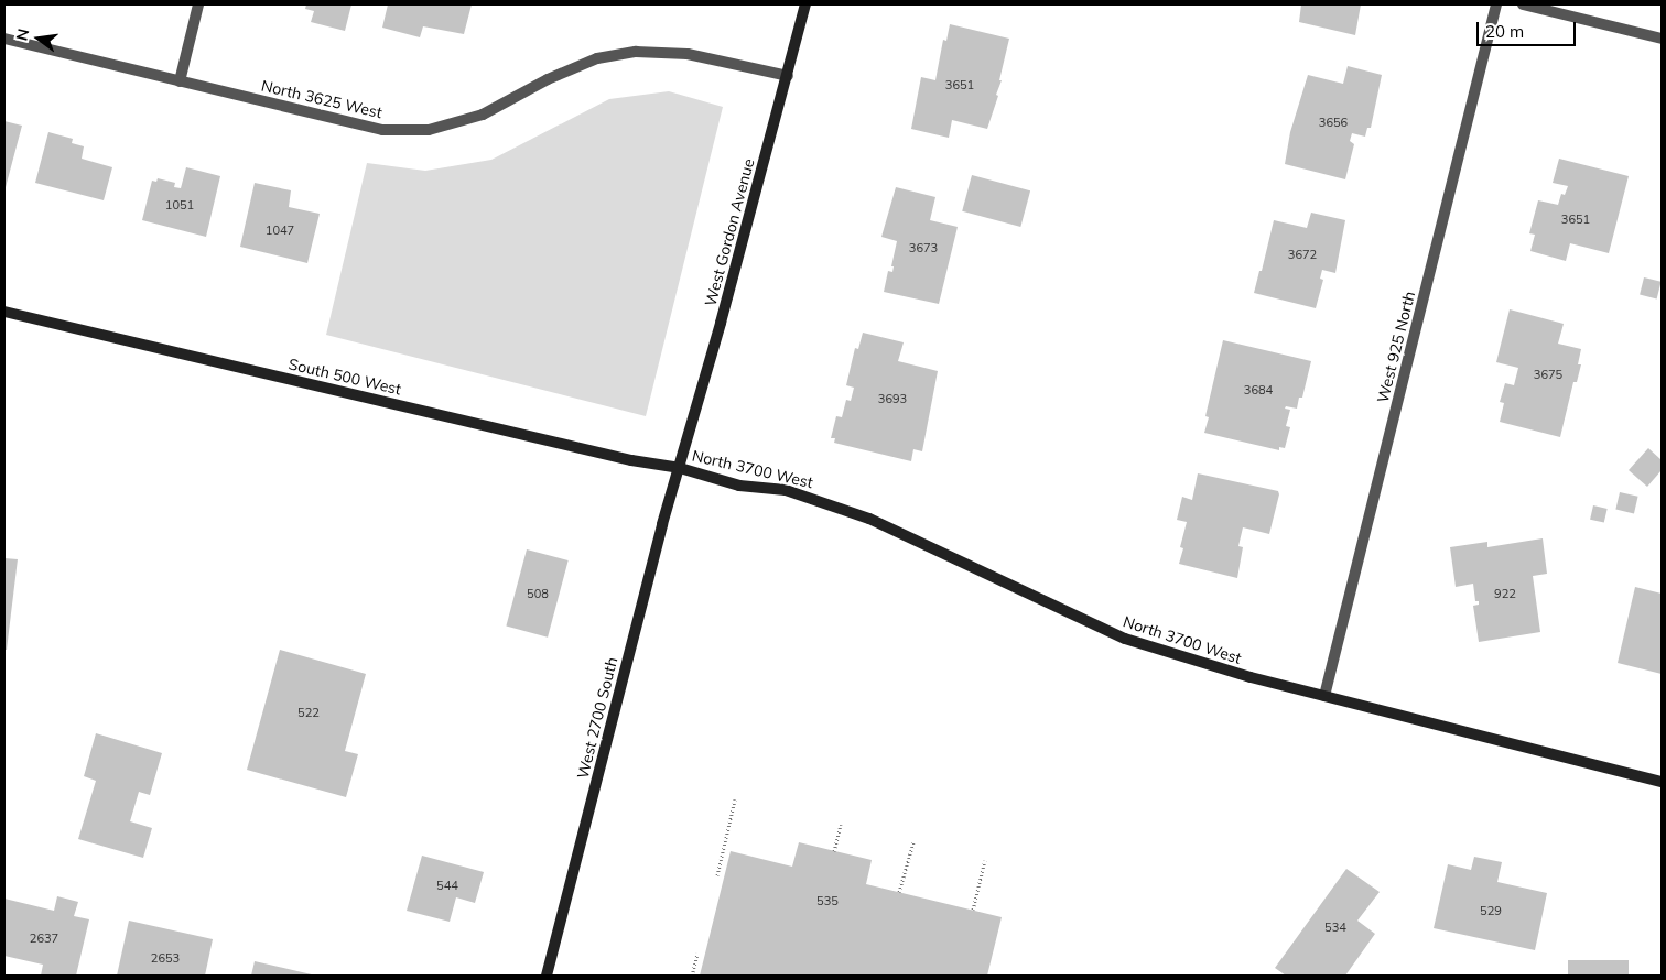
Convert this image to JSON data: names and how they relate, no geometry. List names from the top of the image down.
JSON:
{
  "streets": {
    "street": [
      "North 3625 West",
      "West Gordon Avenue",
      "West 925 North",
      "South 500 West",
      "North 3700 West",
      "West 2700 South"
    ]
  },
  "crossings": [
    ["North 3625 West", "West Gordon Avenue"],
    ["West Gordon Avenue", "South 500 West"],
    ["West Gordon Avenue", "North 3700 West"],
    ["West Gordon Avenue", "West 2700 South"],
    ["West 925 North", "North 3700 West"],
    ["South 500 West", "North 3700 West"],
    ["South 500 West", "West 2700 South"],
    ["North 3700 West", "West 2700 South"]
  ],
  "house_numbers": [
    "3651",
    "3656",
    "1051",
    "3651",
    "1047",
    "3673",
    "3672",
    "3675",
    "3684",
    "3693",
    "508",
    "922",
    "522",
    "544",
    "535",
    "529",
    "534",
    "2637",
    "2653"
  ],
  "scale_bar": "20 m",
  "north": "left"
}
